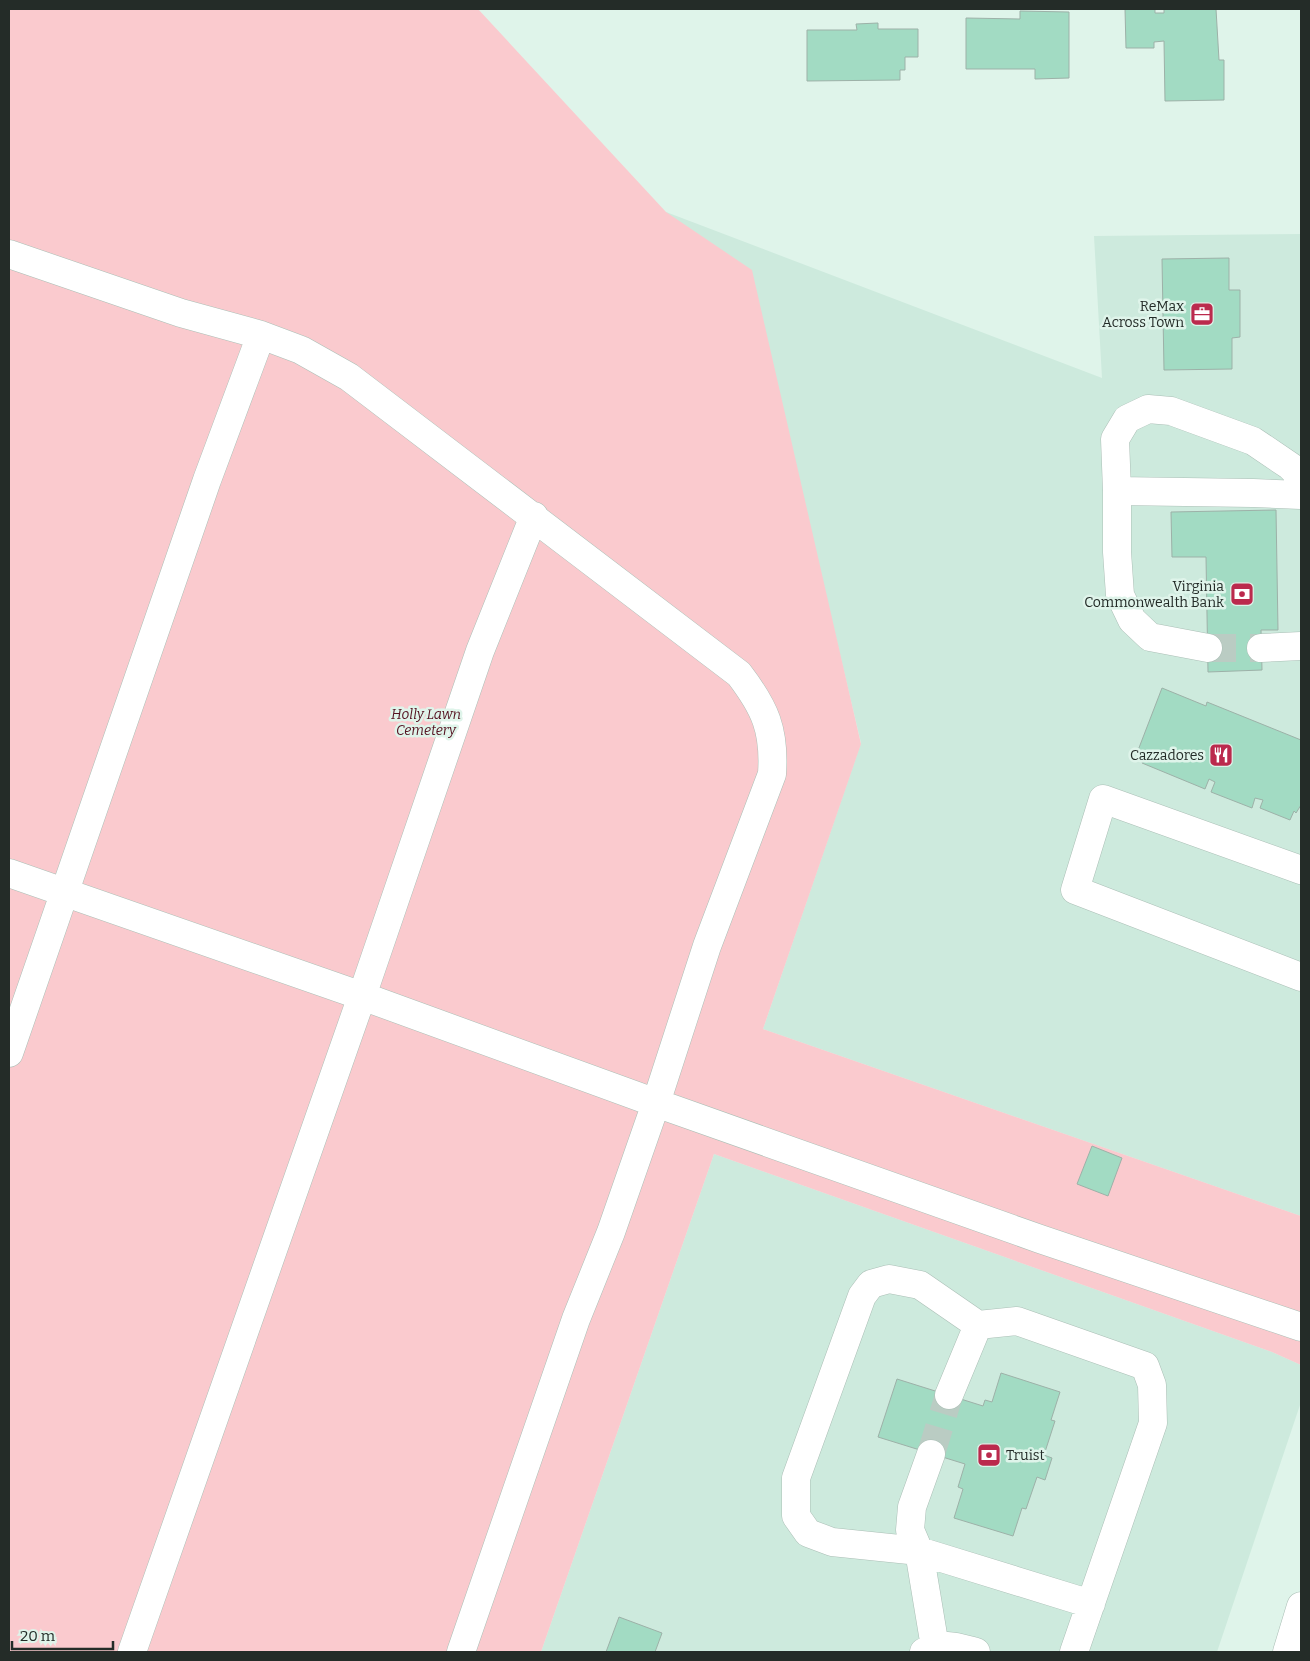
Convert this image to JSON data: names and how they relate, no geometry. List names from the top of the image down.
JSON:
{
  "parks": ["Holly Lawn Cemetery"],
  "places": {
    "office": ["ReMax Across Town"],
    "bank": ["Virginia Commonwealth Bank", "Truist"],
    "restaurant": ["Cazzadores"]
  },
  "scale_bar": "20 m"
}
